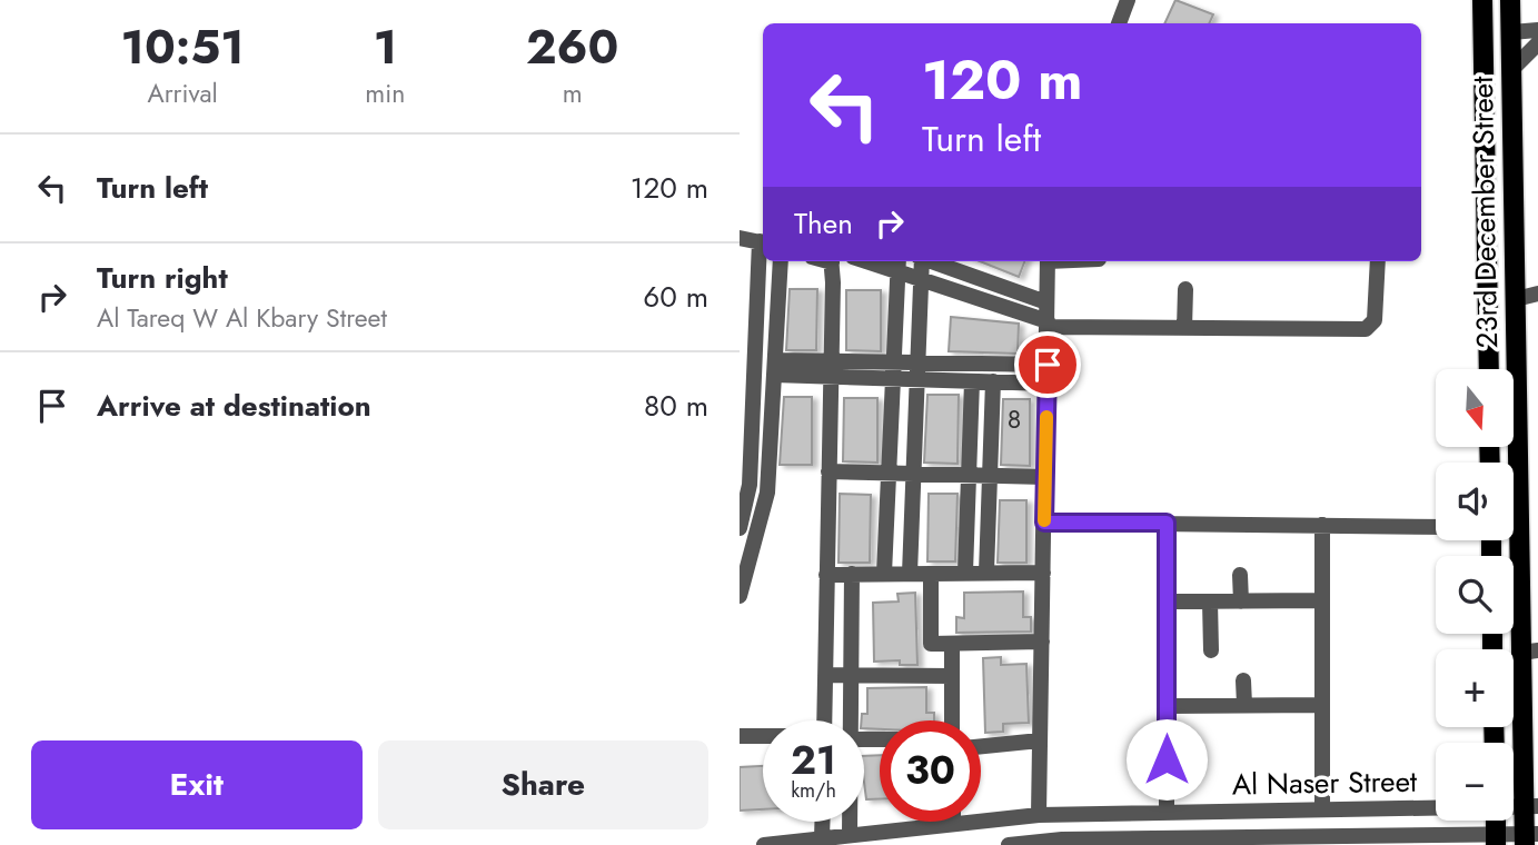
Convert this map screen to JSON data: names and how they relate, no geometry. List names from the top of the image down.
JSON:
{
  "streets": {
    "main road": ["23rd December Street"],
    "street": ["Al Naser Street"]
  },
  "crossings": [
    ["23rd December Street", "Al Naser Street"]
  ],
  "house_numbers": ["8"],
  "north": "bottom",
  "page": {
    "eta": [
      "10:51",
      "Arrival",
      "1",
      "min",
      "260",
      "m"
    ],
    "turn": ["120 m", "Turn left"],
    "list": [
      {
        "name": "Turn left",
        "value": "120 m"
      },
      {
        "name": "Turn right",
        "note": "Al Tareq W Al Kbary Street",
        "value": "60 m"
      },
      {
        "name": "Arrive at destination",
        "value": "80 m"
      }
    ],
    "then": "Then",
    "map_buttons": ["+", "−"],
    "speed": "21 km/h",
    "limit": "30",
    "buttons": ["Exit", "Share"]
  }
}
